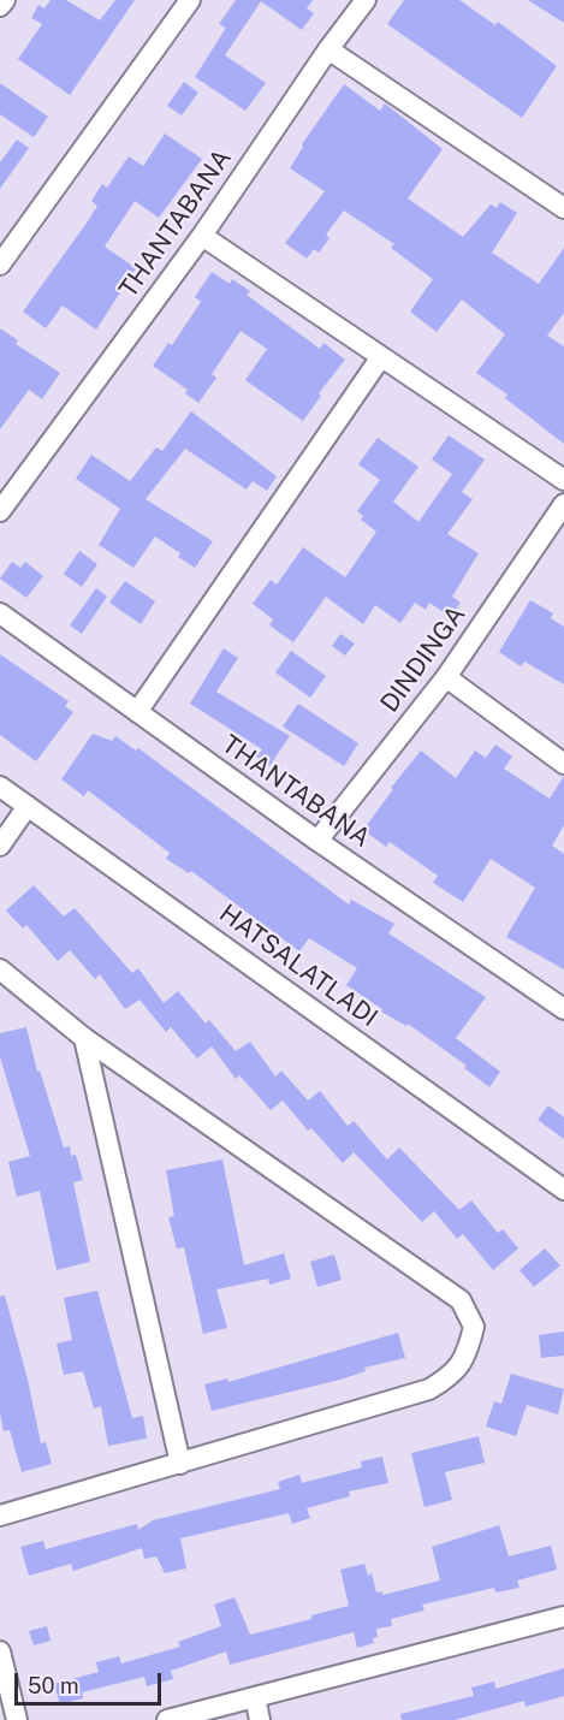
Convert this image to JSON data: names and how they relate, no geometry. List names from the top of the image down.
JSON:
{
  "streets": {
    "street": ["THANTABANA", "DINDINGA", "HATSALATLADI"]
  },
  "crossings": [
    ["THANTABANA", "DINDINGA"]
  ],
  "scale_bar": "50 m"
}
